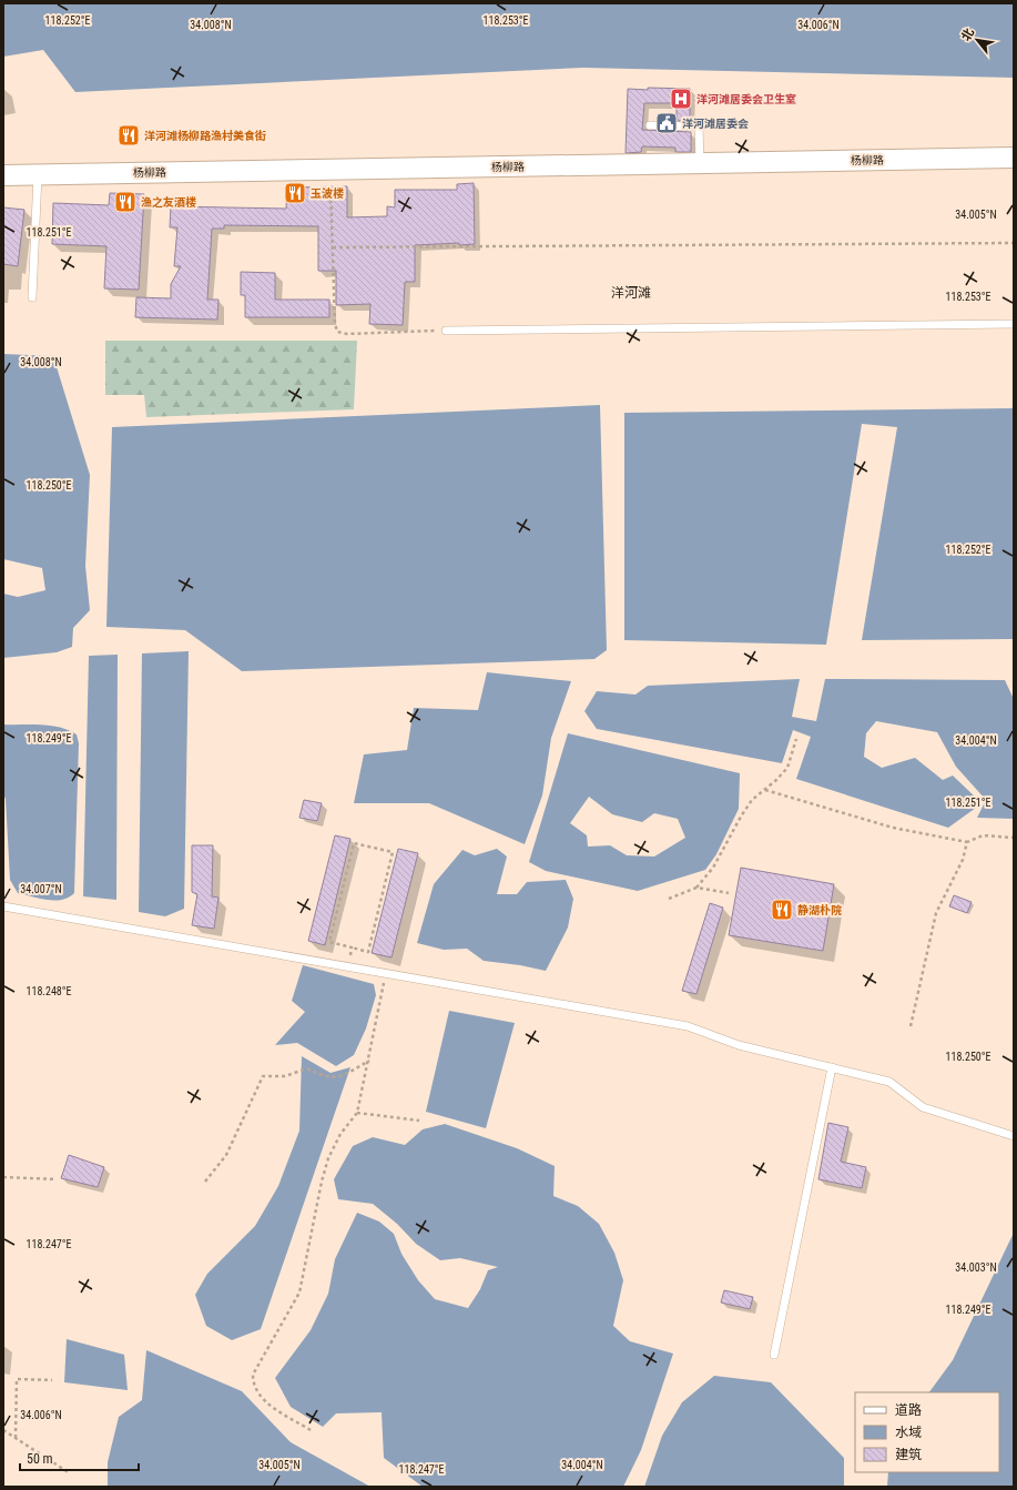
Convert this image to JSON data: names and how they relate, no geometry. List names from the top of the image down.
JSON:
{
  "streets": {
    "street": ["杨柳路"]
  },
  "districts": ["洋河滩"],
  "places": {
    "hospital": ["洋河滩居委会卫生室"],
    "public building": ["洋河滩居委会"],
    "restaurant": [
      "洋河滩杨柳路渔村美食街",
      "玉波楼",
      "渔之友酒楼",
      "静湖朴院"
    ]
  },
  "legend": ["道路", "水域", "建筑"],
  "scale_bar": "50 m",
  "north": "top left",
  "coordinates": [
    "118.252°E",
    "118.253°E",
    "34.008°N",
    "34.006°N",
    "34.005°N",
    "118.251°E",
    "118.250°E",
    "118.249°E",
    "34.004°N",
    "34.007°N",
    "118.248°E",
    "118.247°E",
    "34.003°N"
  ]
}
